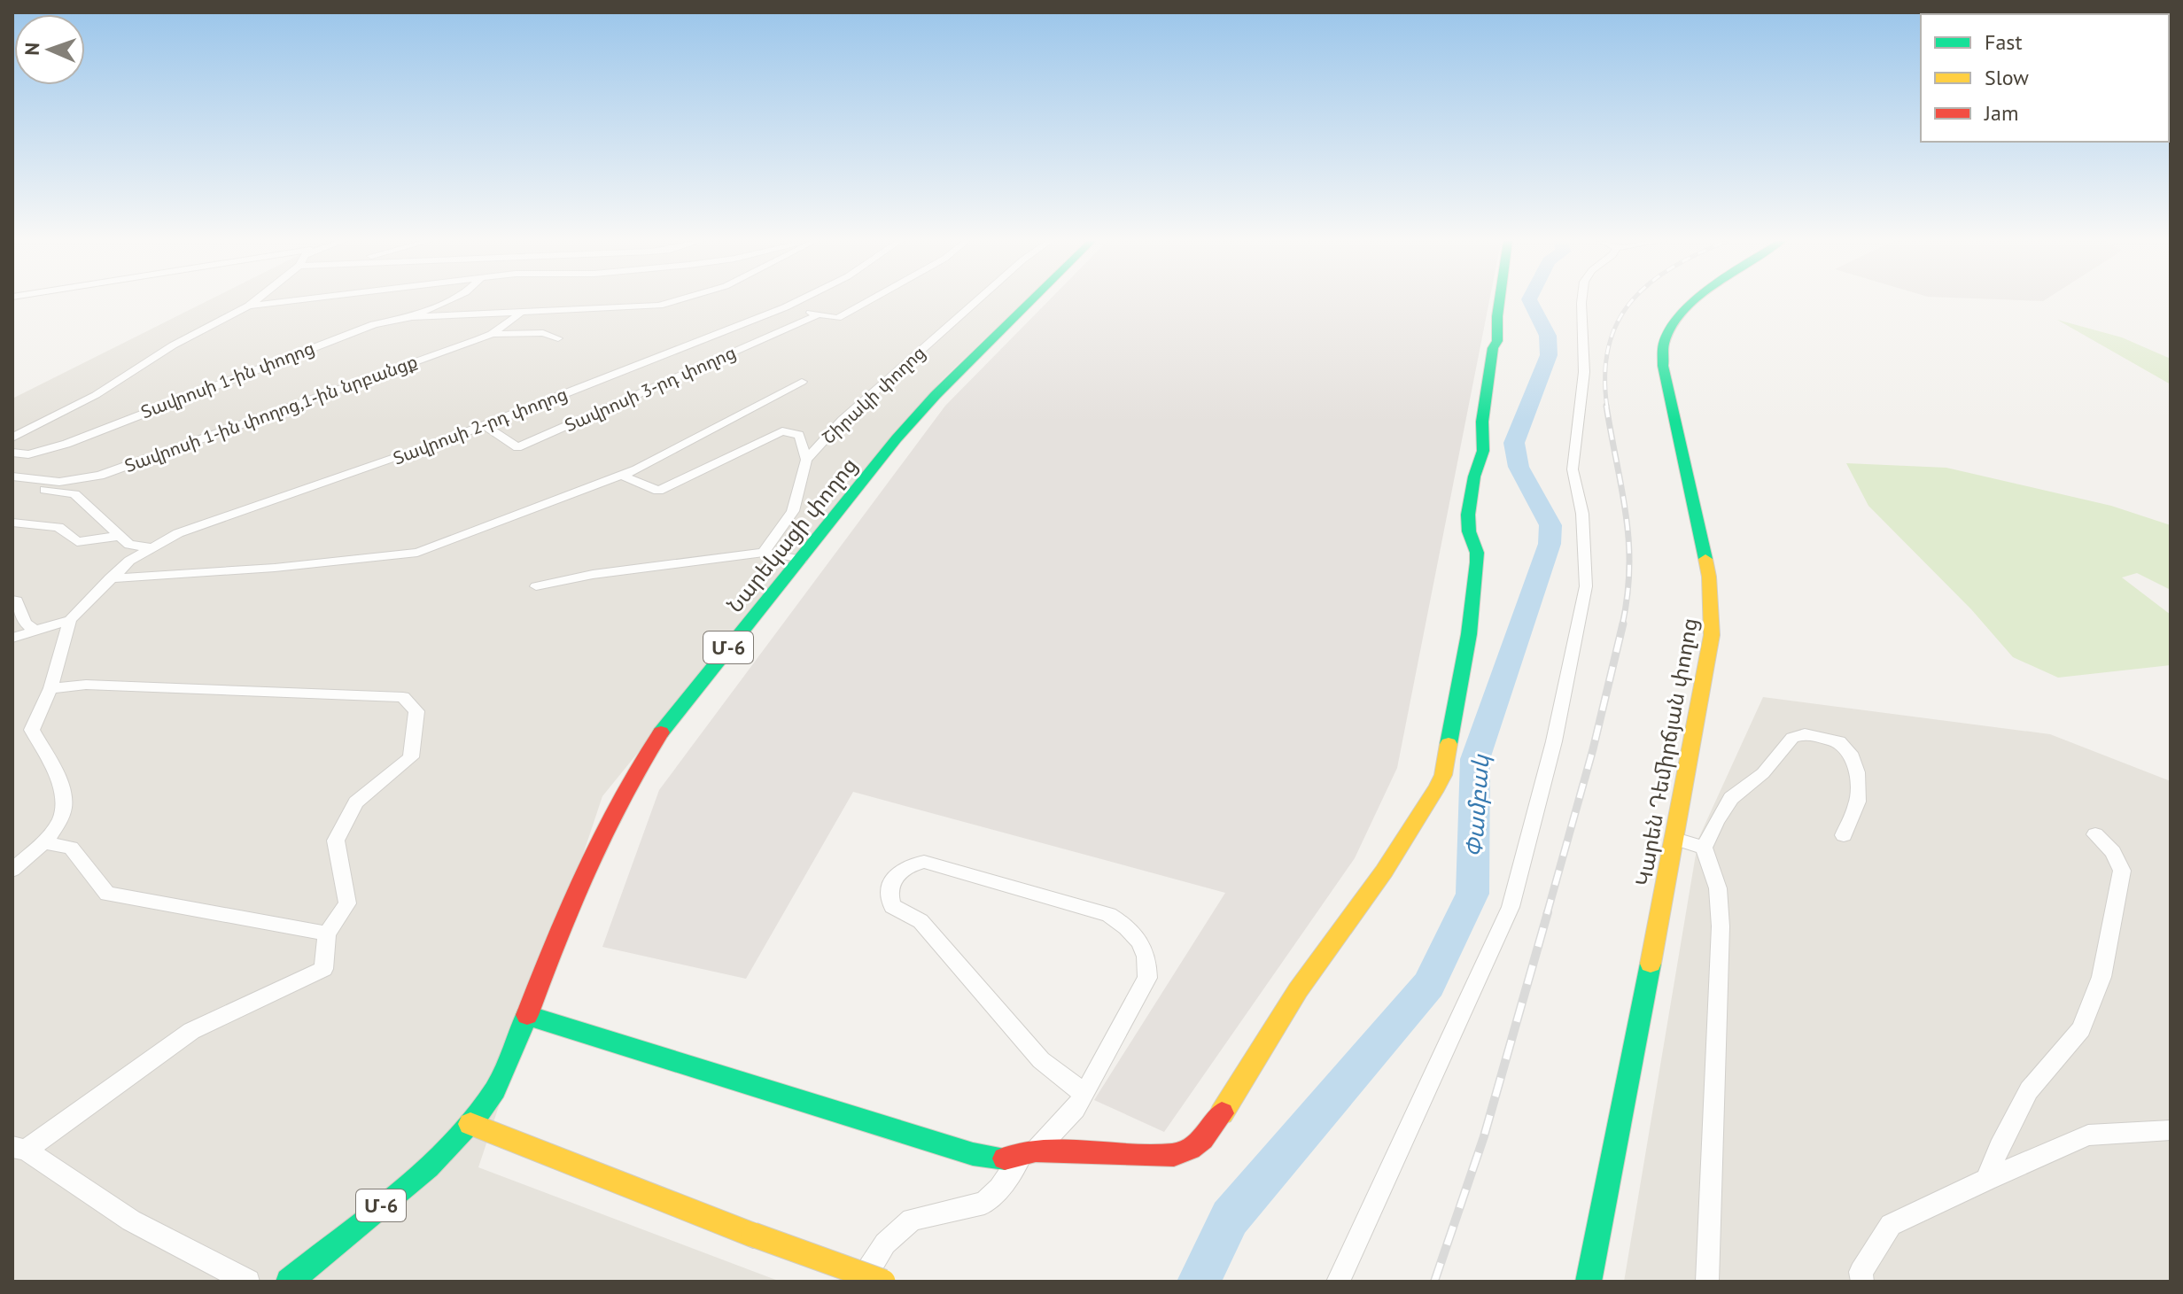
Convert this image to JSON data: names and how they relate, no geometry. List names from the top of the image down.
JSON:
{
  "streets": {
    "main road": ["Նարեկացի փողոց", "Մ-6", "Կարեն Դեմիրճյան փողոց"],
    "street": [
      "Տավրոսի 1-ին փողոց",
      "Տավրոսի 3-րդ փողոց",
      "Շիրակի փողոց",
      "Տավրոսի 1-ին փողոց,1-ին նրբանցք",
      "Տավրոսի 2-րդ փողոց"
    ]
  },
  "crossings": [
    ["Տավրոսի 1-ին փողոց", "Տավրոսի 1-ին փողոց,1-ին նրբանցք"],
    ["Տավրոսի 3-րդ փողոց", "Տավրոսի 2-րդ փողոց"],
    ["Նարեկացի փողոց", "Մ-6"]
  ],
  "water": ["Փամբակ"],
  "legend": ["Fast", "Slow", "Jam"],
  "north": "left"
}
